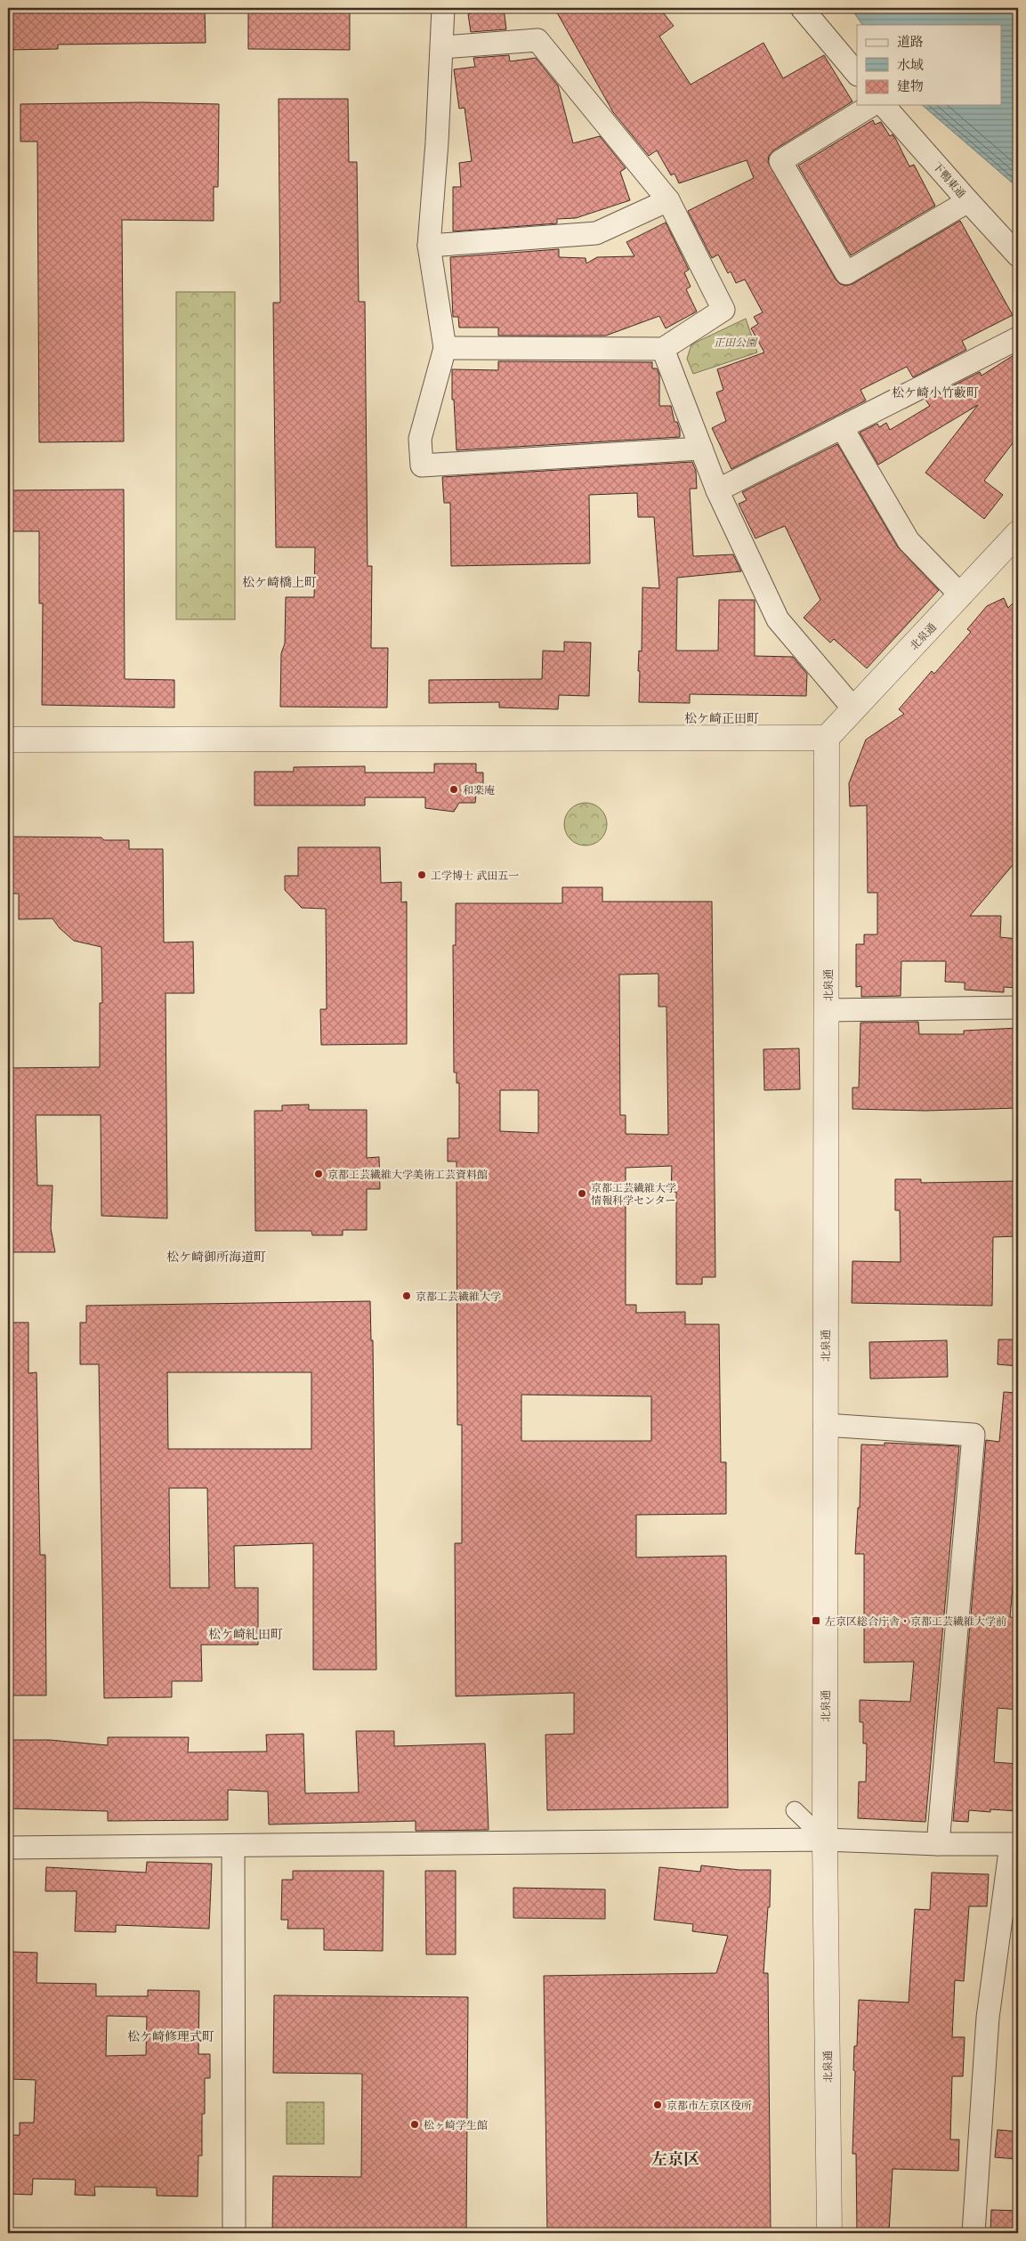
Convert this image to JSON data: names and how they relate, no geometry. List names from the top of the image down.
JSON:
{
  "streets": {
    "street": ["下鴨東通", "北泉通"]
  },
  "districts": [
    "松ケ崎小竹藪町",
    "松ケ崎橋上町",
    "松ケ崎正田町",
    "松ケ崎御所海道町",
    "松ケ崎糺田町",
    "松ケ崎修理式町",
    "左京区"
  ],
  "parks": ["正田公園"],
  "places": {
    "other": [
      "和楽庵",
      "工学博士 武田五一",
      "京都工芸繊維大学美術工芸資料館",
      "京都工芸繊維大学 情報科学センター",
      "京都工芸繊維大学",
      "京都市左京区役所",
      "松ヶ崎学生館"
    ],
    "transit": ["左京区総合庁舎・京都工芸繊維大学前"]
  },
  "legend": ["道路", "水域", "建物"]
}
